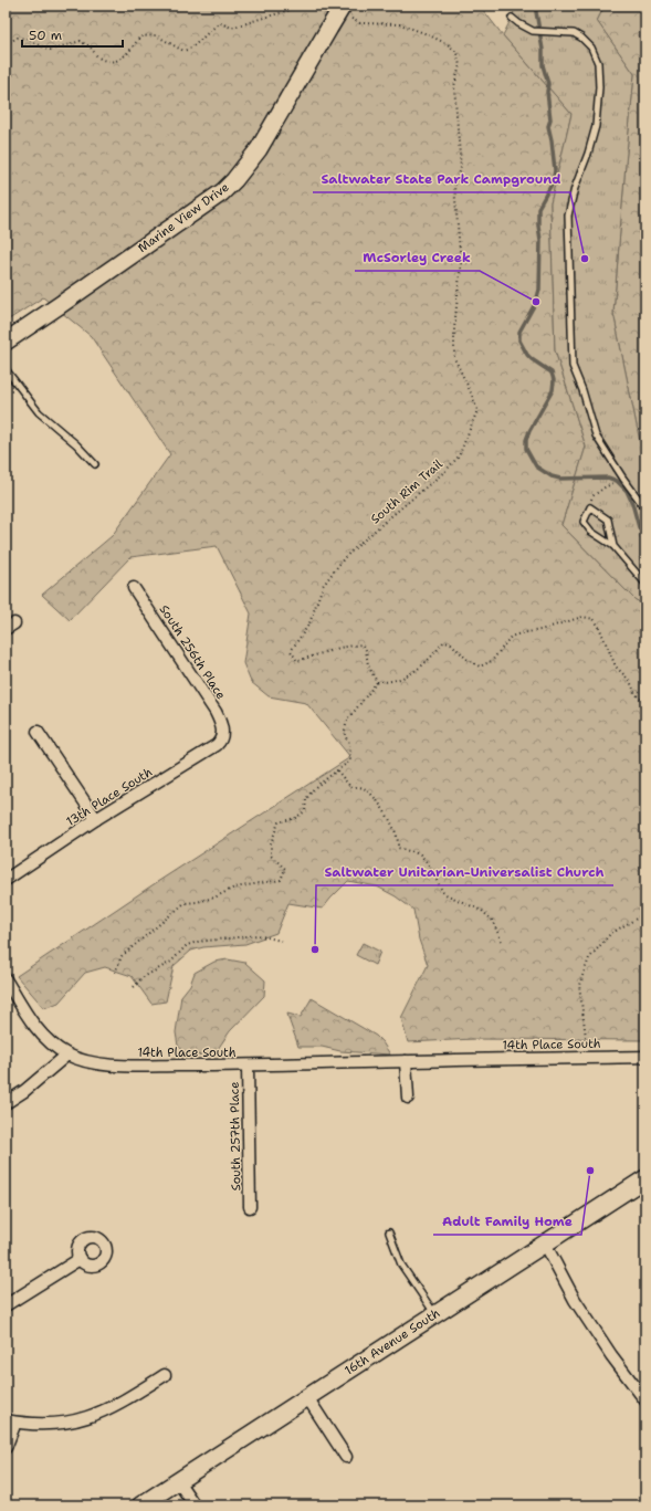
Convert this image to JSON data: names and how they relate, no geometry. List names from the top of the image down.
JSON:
{
  "streets": {
    "main road": ["Marine View Drive", "16th Avenue South"],
    "street": [
      "South 256th Place",
      "13th Place South",
      "14th Place South",
      "South 257th Place"
    ],
    "path": ["South Rim Trail"]
  },
  "crossings": [
    ["Marine View Drive", "South Rim Trail"],
    ["South 256th Place", "13th Place South"],
    ["14th Place South", "South 257th Place"]
  ],
  "places": [
    "Saltwater State Park Campground",
    "McSorley Creek",
    "Saltwater Unitarian-Universalist Church",
    "Adult Family Home"
  ],
  "scale_bar": "50 m"
}
